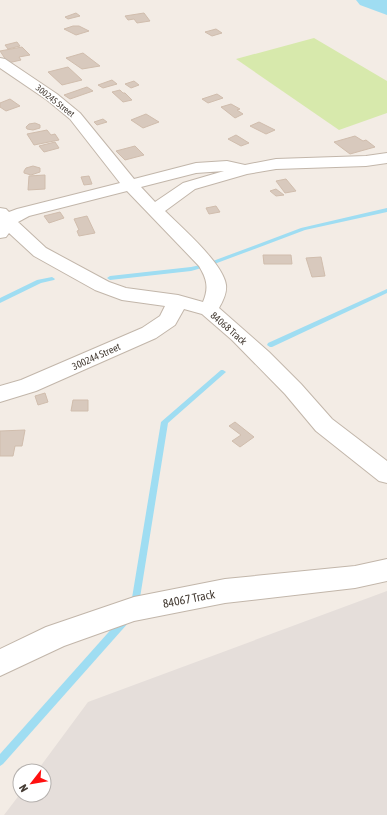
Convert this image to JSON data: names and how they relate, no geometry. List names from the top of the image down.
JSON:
{
  "streets": {
    "street": [
      "300245 Street",
      "84068 Track",
      "300244 Street",
      "84067 Track"
    ]
  },
  "crossings": [
    ["300245 Street", "84068 Track"],
    ["84068 Track", "300244 Street"]
  ],
  "north": "bottom left"
}
